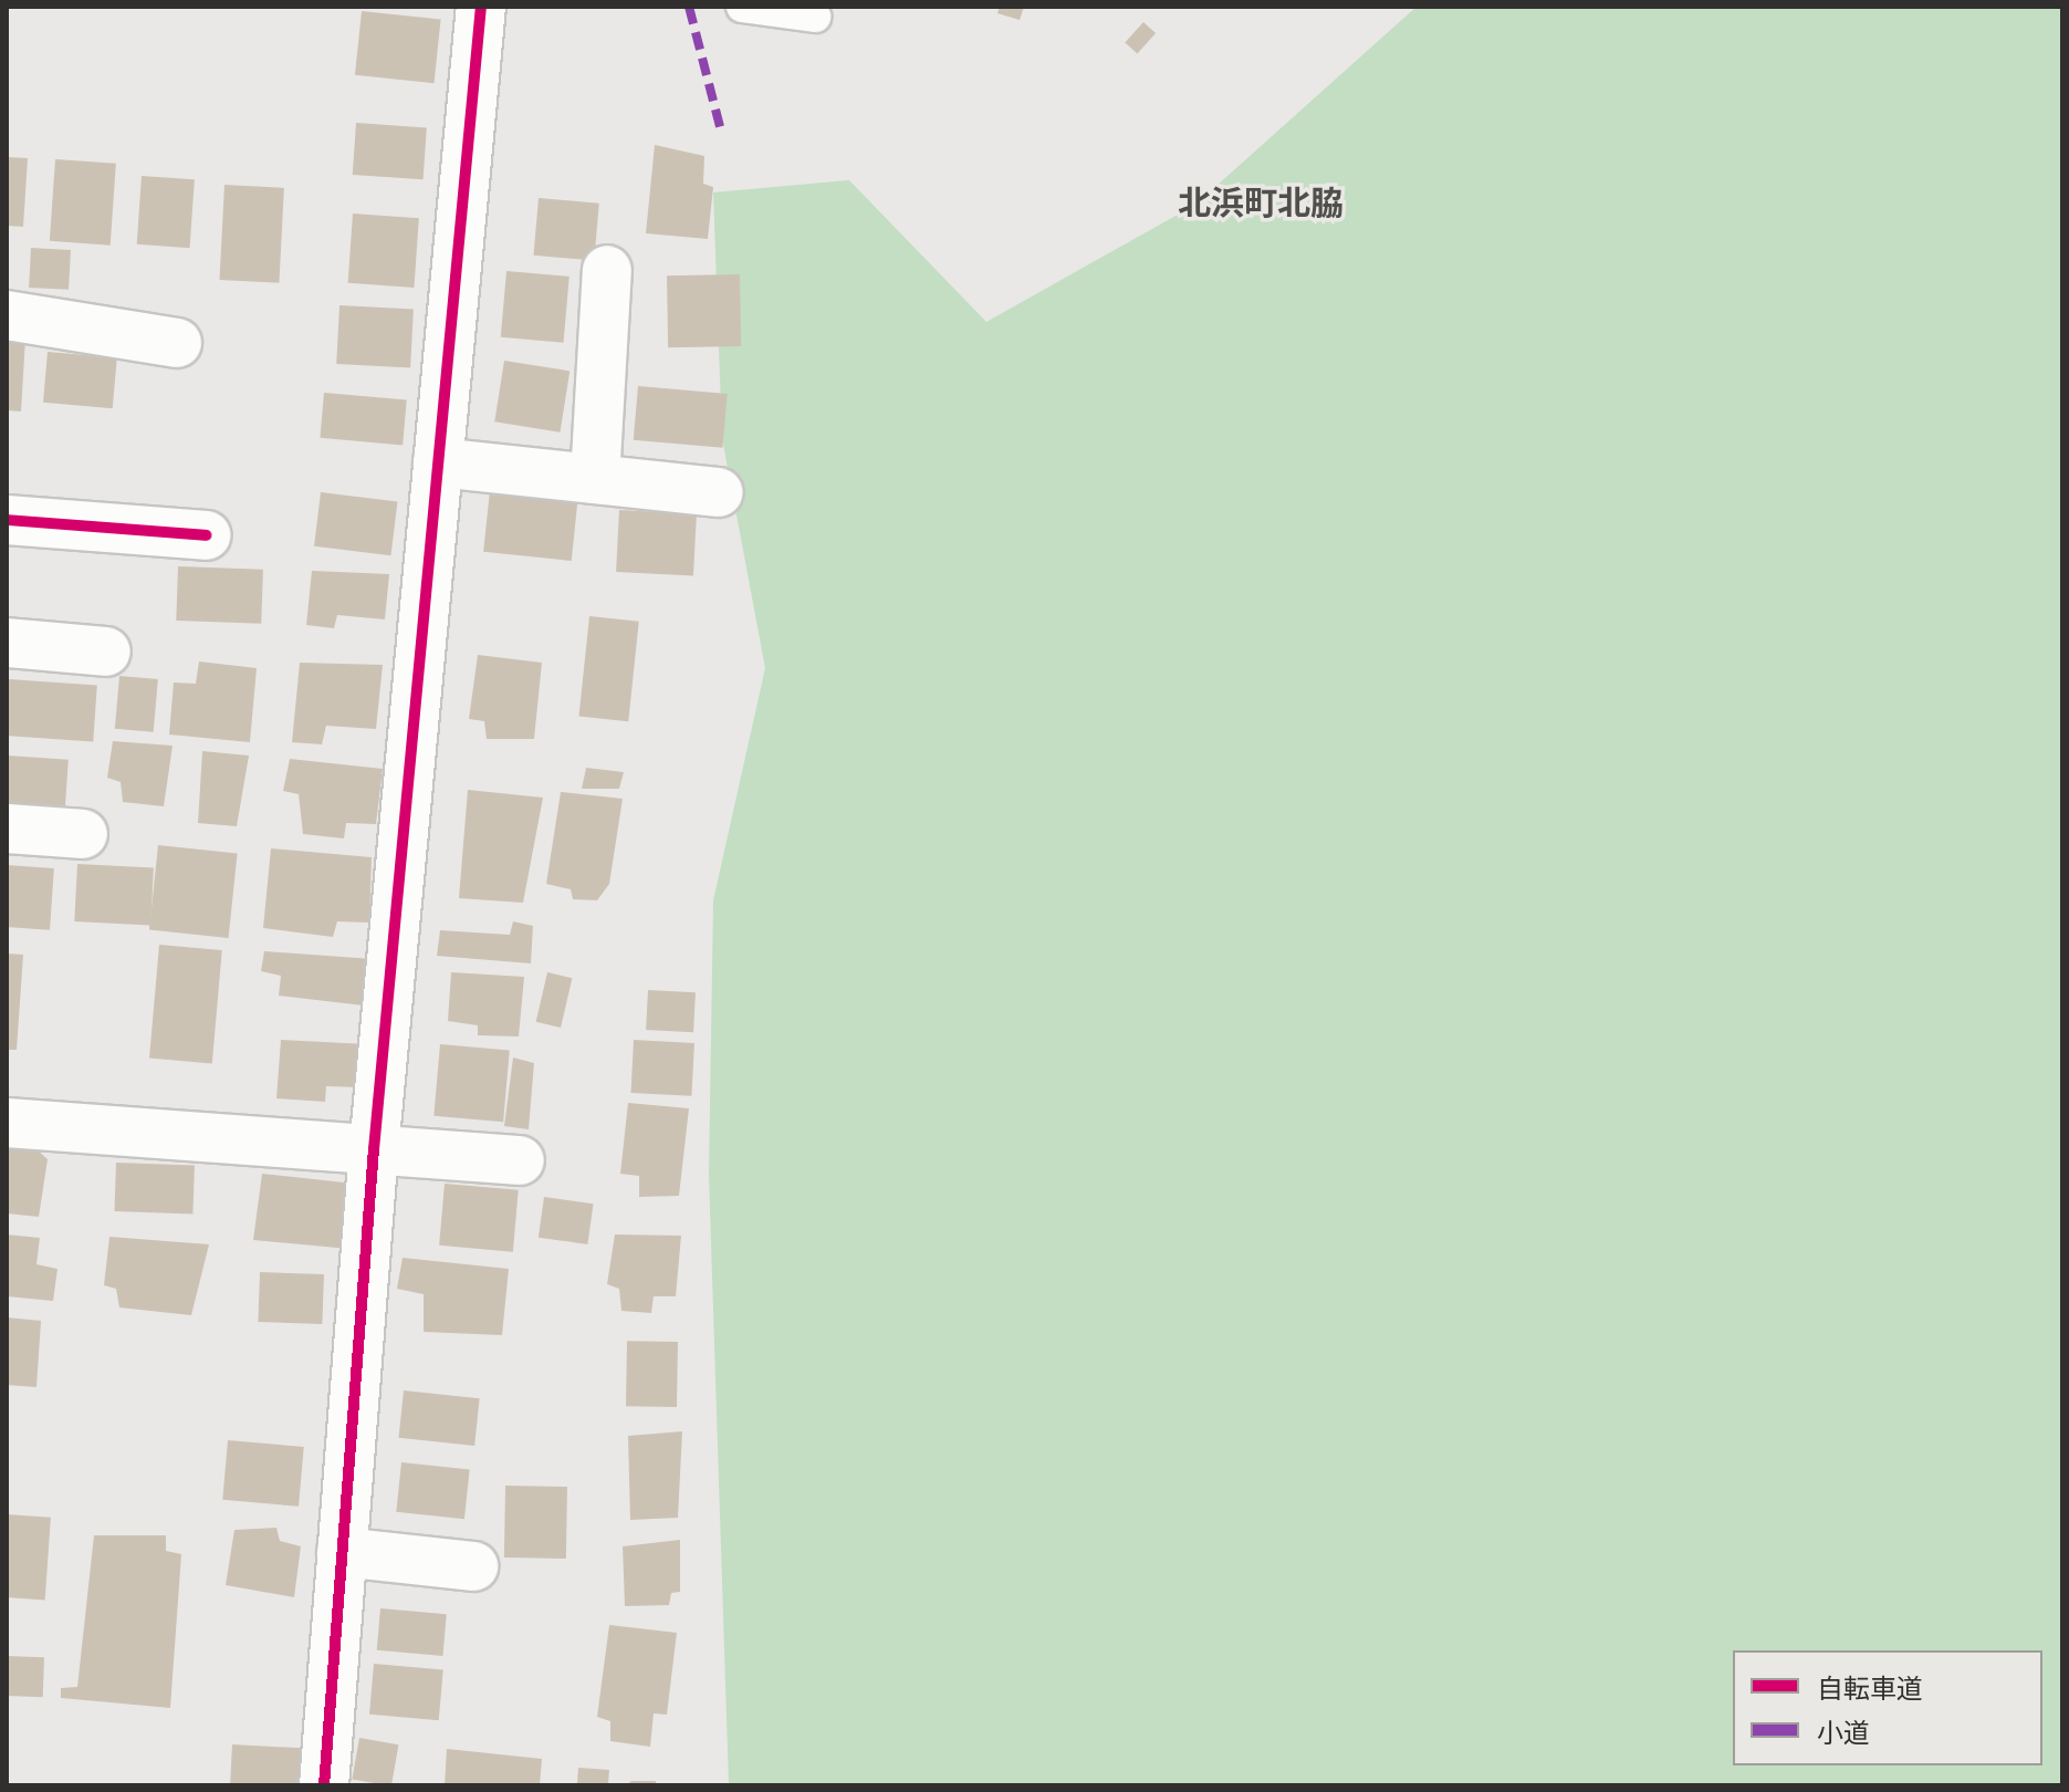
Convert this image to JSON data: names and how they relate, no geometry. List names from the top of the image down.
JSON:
{
  "districts": ["北浜町北脇"],
  "legend": ["自転車道", "小道"]
}
